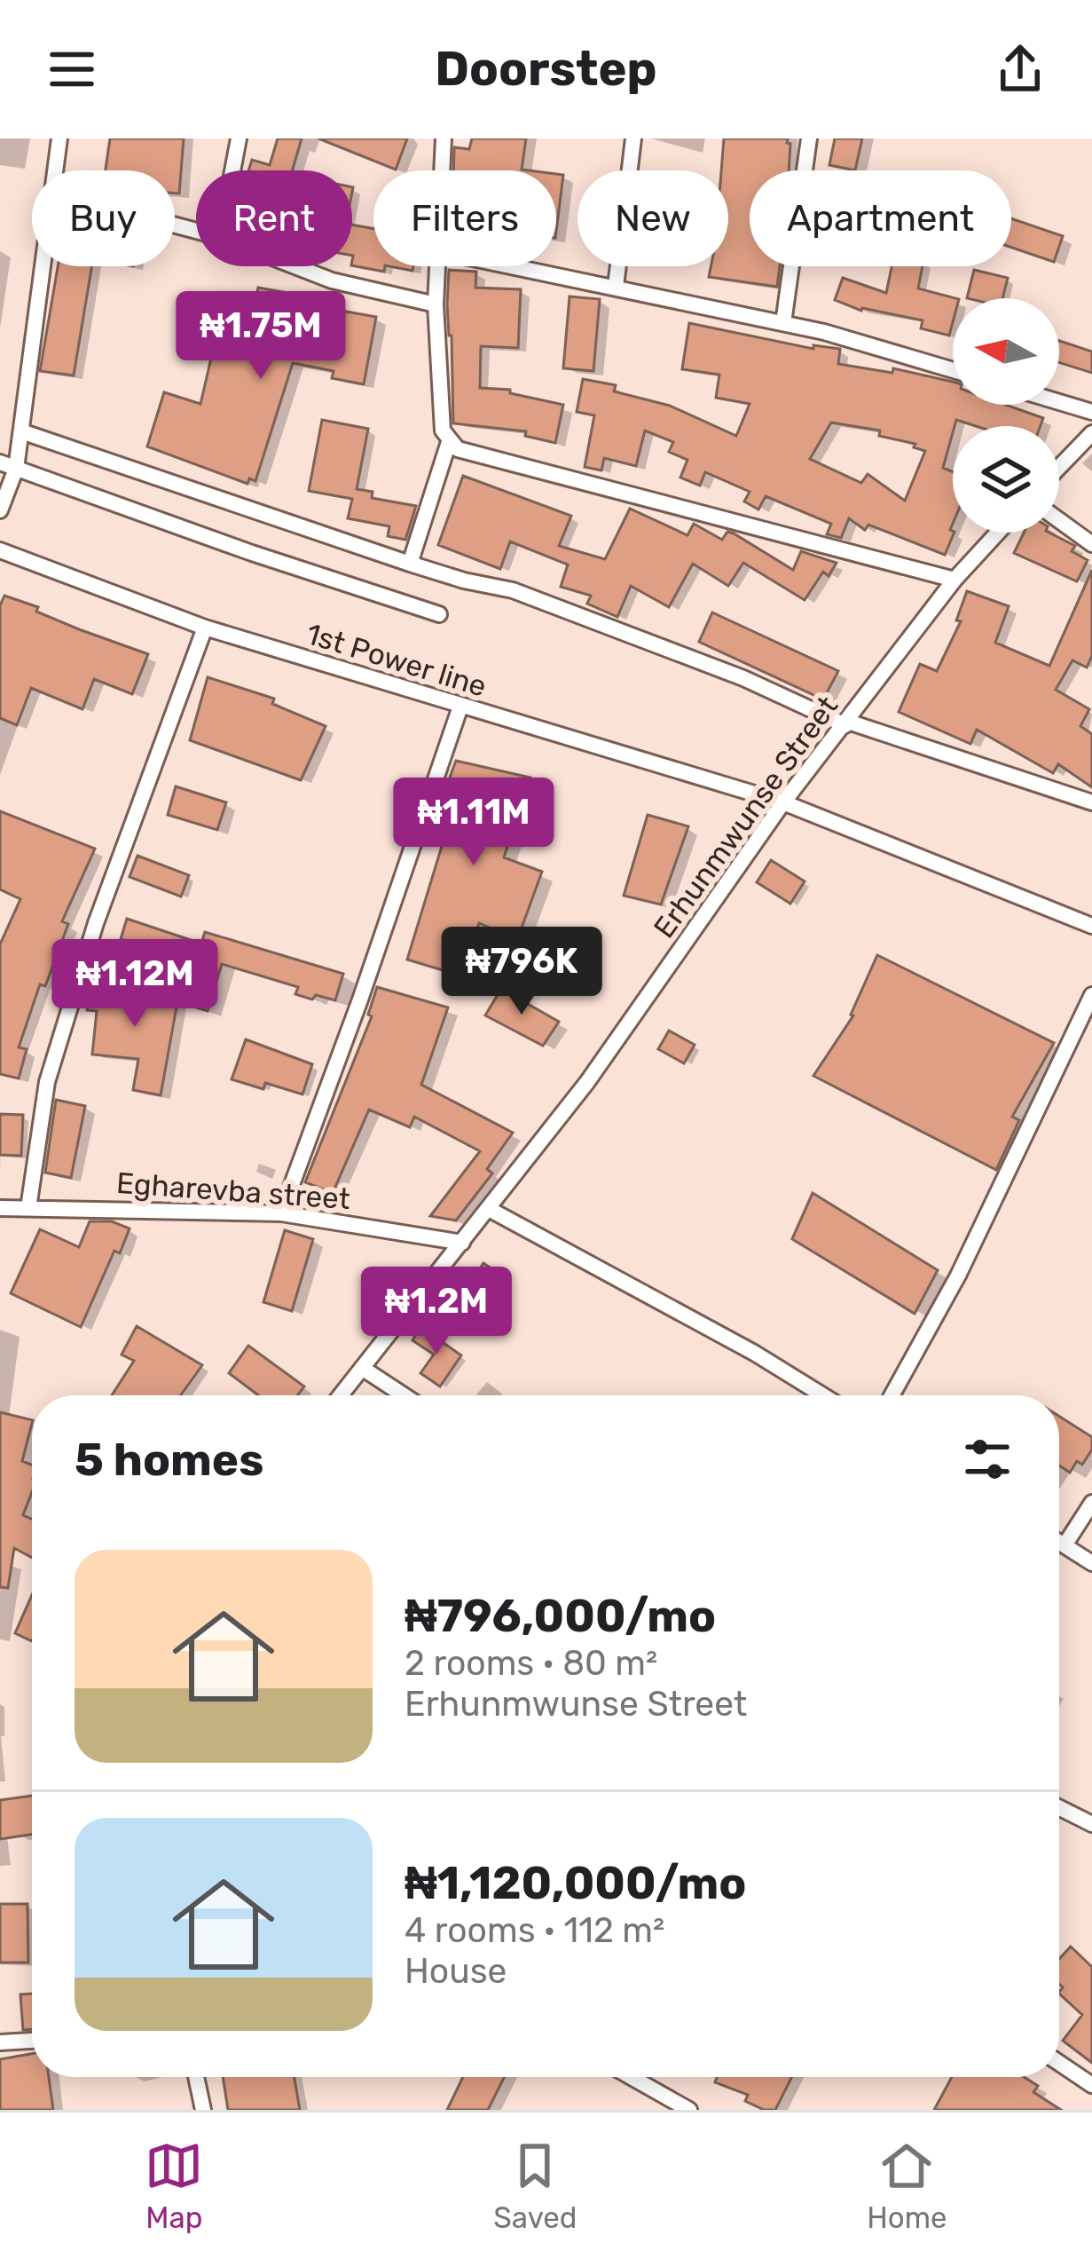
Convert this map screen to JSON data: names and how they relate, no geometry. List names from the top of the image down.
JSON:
{
  "streets": {
    "street": ["1st Power line", "Erhunmwunse Street", "Egharevba street"]
  },
  "crossings": [
    ["1st Power line", "Erhunmwunse Street"],
    ["Erhunmwunse Street", "Egharevba street"]
  ],
  "north": "left",
  "page": {
    "header": "Doorstep",
    "chip": [
      "Buy",
      "Rent",
      "Filters",
      "New",
      "Apartment"
    ],
    "price": [
      "₦1.75M",
      "₦1.11M",
      "₦796K",
      "₦1.12M",
      "₦1.2M"
    ],
    "heading": "5 homes",
    "list": [
      {
        "name": "₦796,000/mo",
        "note": "2 rooms · 80 m² · Erhunmwunse Street"
      },
      {
        "name": "₦1,120,000/mo",
        "note": "4 rooms · 112 m² · House"
      }
    ],
    "tabs": ["Map", "Saved", "Home"]
  }
}
